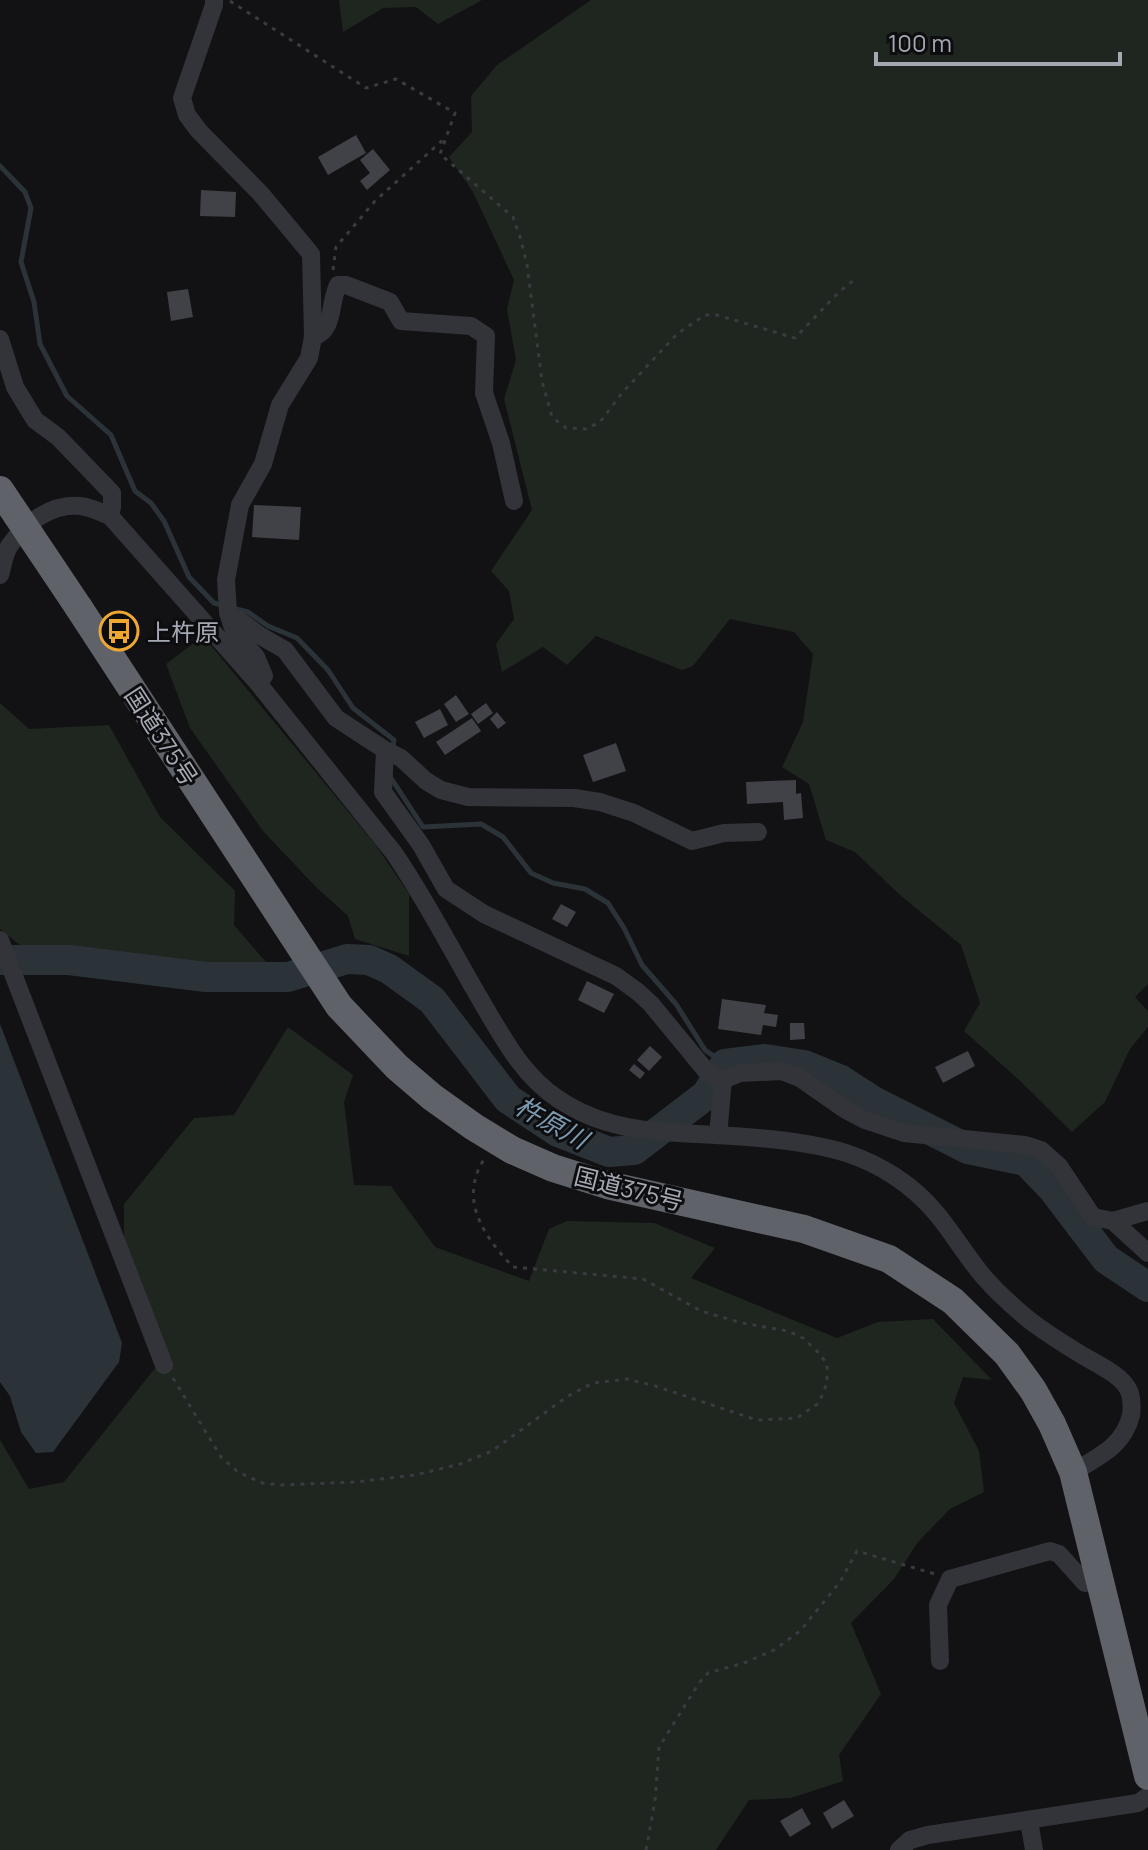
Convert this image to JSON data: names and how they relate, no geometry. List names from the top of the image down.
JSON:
{
  "streets": {
    "highway": ["国道375号"]
  },
  "water": ["杵原川"],
  "places": {
    "bus stop": ["上杵原"]
  },
  "scale_bar": "100 m"
}
